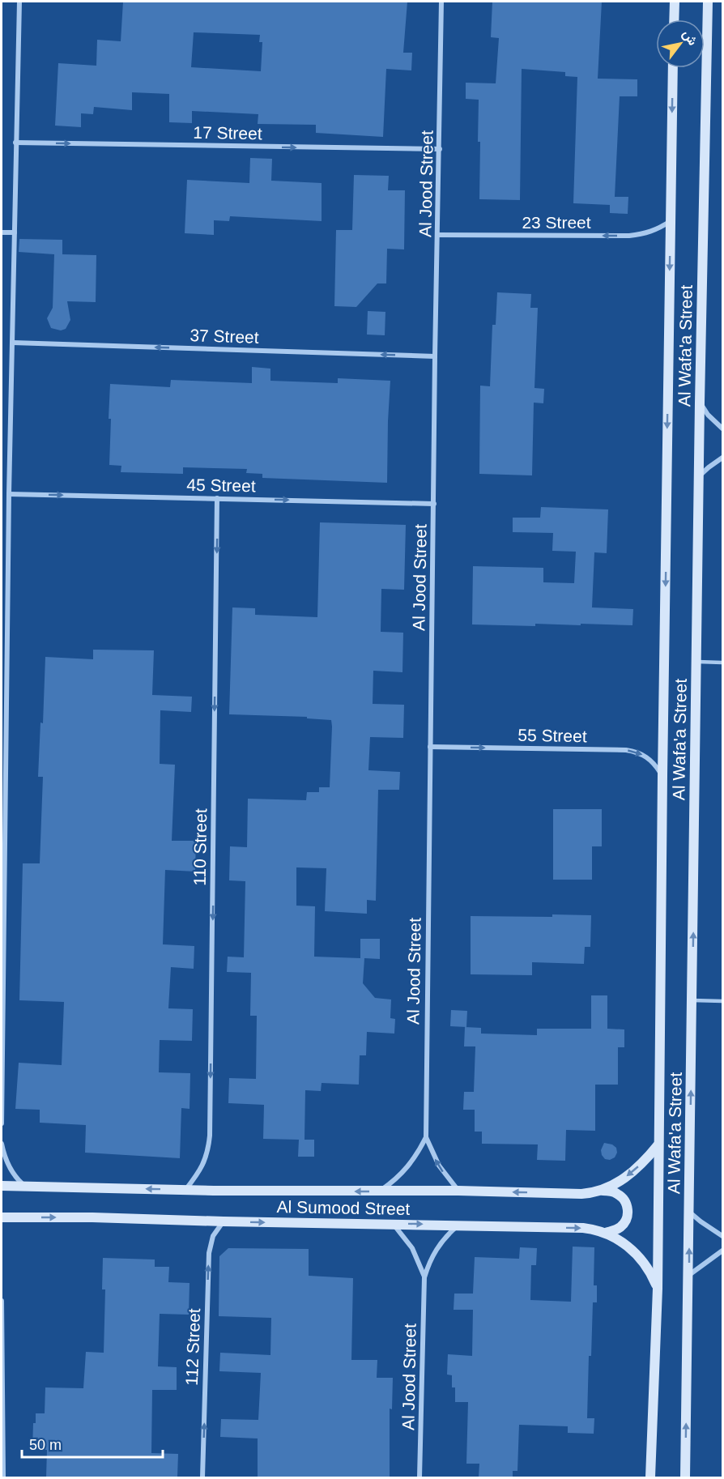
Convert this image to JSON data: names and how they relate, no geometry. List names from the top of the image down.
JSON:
{
  "streets": {
    "street": [
      "17 Street",
      "Al Jood Street",
      "23 Street",
      "37 Street",
      "Al Wafa'a Street",
      "45 Street",
      "55 Street",
      "110 Street",
      "Al Sumood Street",
      "112 Street"
    ]
  },
  "crossings": [
    ["17 Street", "Al Jood Street"],
    ["Al Jood Street", "23 Street"],
    ["Al Jood Street", "37 Street"],
    ["Al Jood Street", "45 Street"],
    ["Al Jood Street", "55 Street"],
    ["Al Jood Street", "Al Sumood Street"],
    ["23 Street", "Al Wafa'a Street"],
    ["Al Wafa'a Street", "55 Street"],
    ["Al Wafa'a Street", "Al Sumood Street"],
    ["45 Street", "110 Street"],
    ["110 Street", "Al Sumood Street"],
    ["Al Sumood Street", "112 Street"]
  ],
  "one_way": [
    "17 Street",
    "23 Street",
    "37 Street",
    "45 Street",
    "55 Street",
    "110 Street",
    "112 Street"
  ],
  "scale_bar": "50 m",
  "north": "top right"
}
